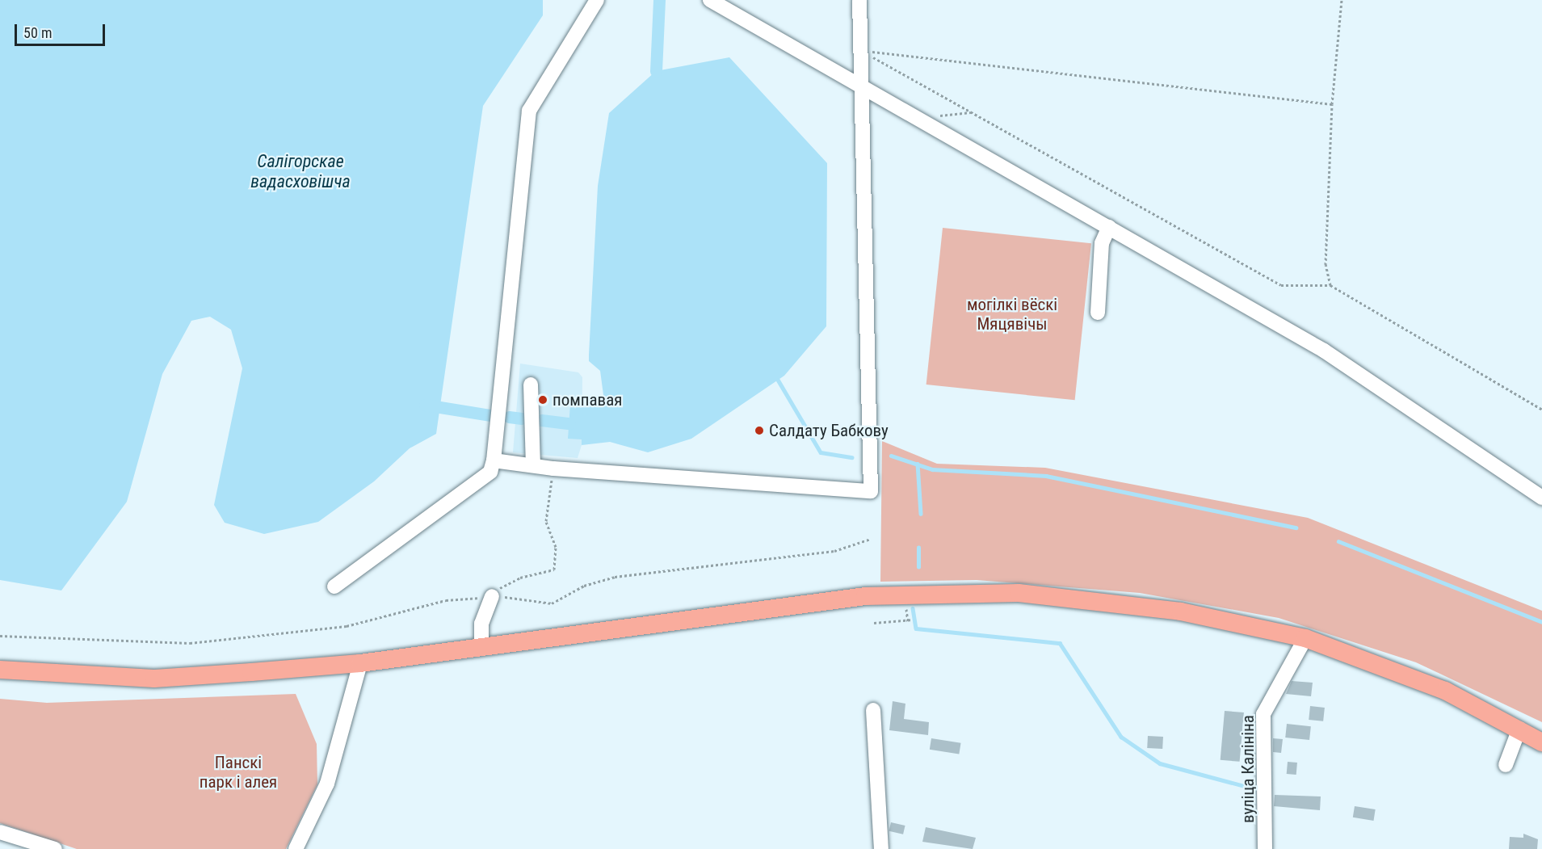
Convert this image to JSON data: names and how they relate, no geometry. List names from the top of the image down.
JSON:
{
  "streets": {
    "street": ["вуліца Калініна"]
  },
  "water": ["Салігорскае вадасховішча"],
  "parks": ["могілкі вёскі Мяцявічы", "Панскі парк і алея"],
  "places": ["помпавая", "Салдату Бабкову"],
  "scale_bar": "50 m"
}
